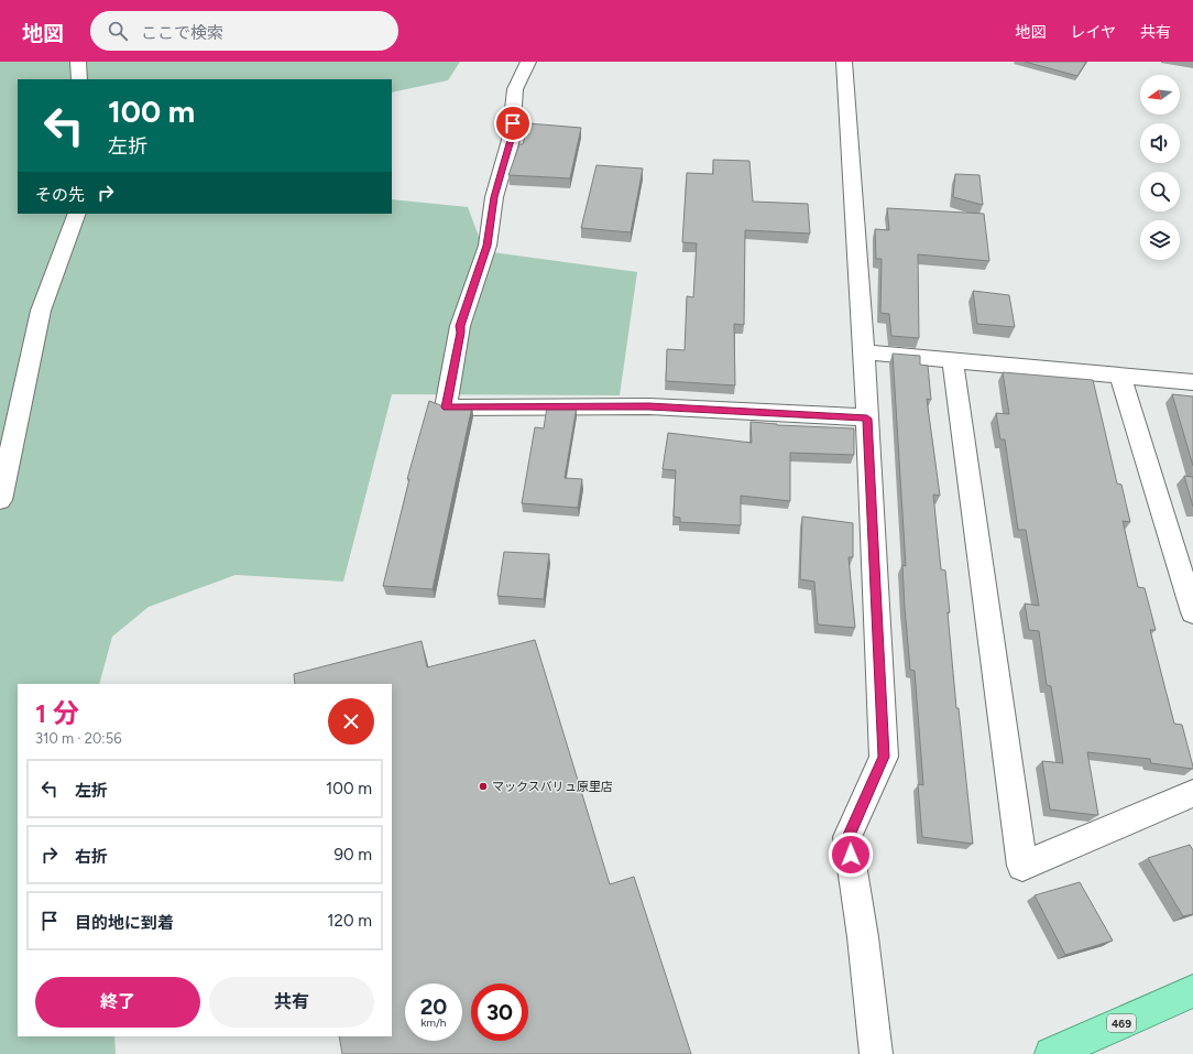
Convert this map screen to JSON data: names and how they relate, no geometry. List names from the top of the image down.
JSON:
{
  "streets": {
    "highway": ["469"]
  },
  "places": ["マックスバリュ原里店"],
  "north": "left",
  "page": {
    "header": "地図",
    "search": "ここで検索",
    "nav": ["地図", "レイヤ", "共有"],
    "turn": ["100 m", "左折"],
    "then": "その先",
    "heading": ["1 分", "310 m · 20:56"],
    "list": [
      {
        "name": "左折",
        "value": "100 m"
      },
      {
        "name": "右折",
        "value": "90 m"
      },
      {
        "name": "目的地に到着",
        "value": "120 m"
      }
    ],
    "buttons": ["終了", "共有"],
    "speed": "20 km/h",
    "limit": "30"
  }
}
